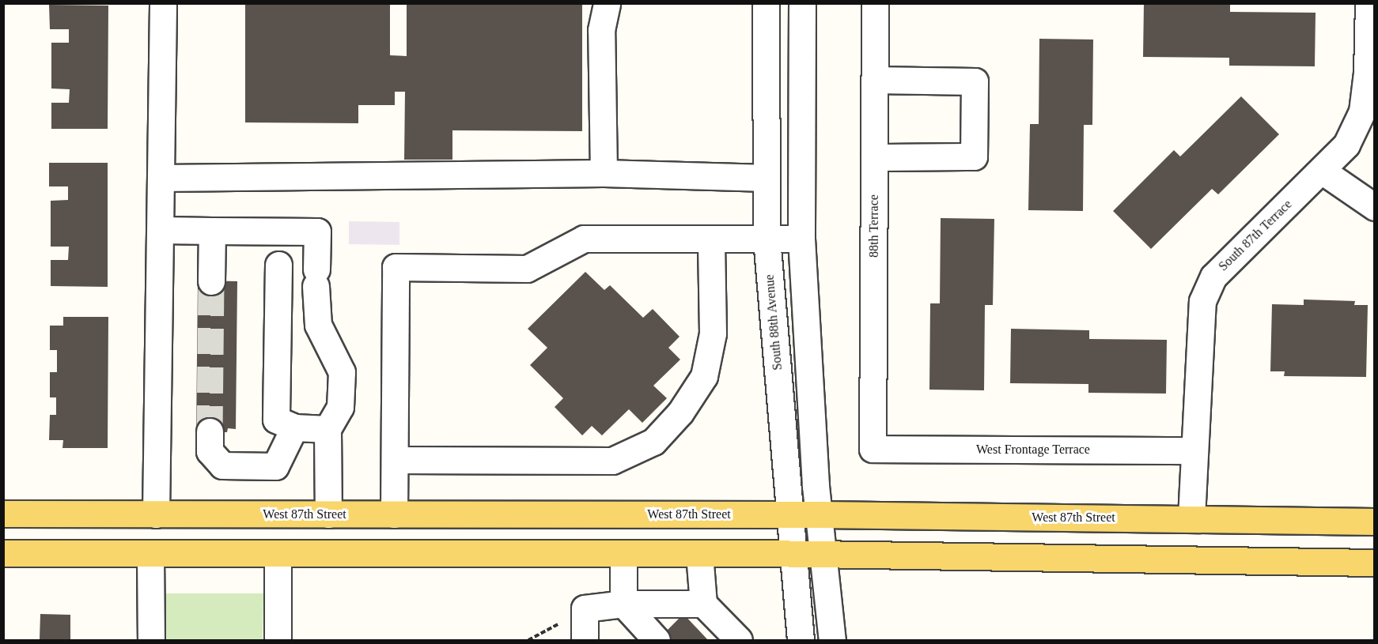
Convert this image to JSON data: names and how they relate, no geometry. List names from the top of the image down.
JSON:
{
  "streets": {
    "main road": ["West 87th Street"],
    "street": [
      "88th Terrace",
      "South 87th Terrace",
      "South 88th Avenue",
      "West Frontage Terrace"
    ]
  },
  "crossings": [
    ["88th Terrace", "West Frontage Terrace"],
    ["South 87th Terrace", "West Frontage Terrace"],
    ["South 87th Terrace", "West 87th Street"],
    ["South 88th Avenue", "West 87th Street"]
  ]
}
